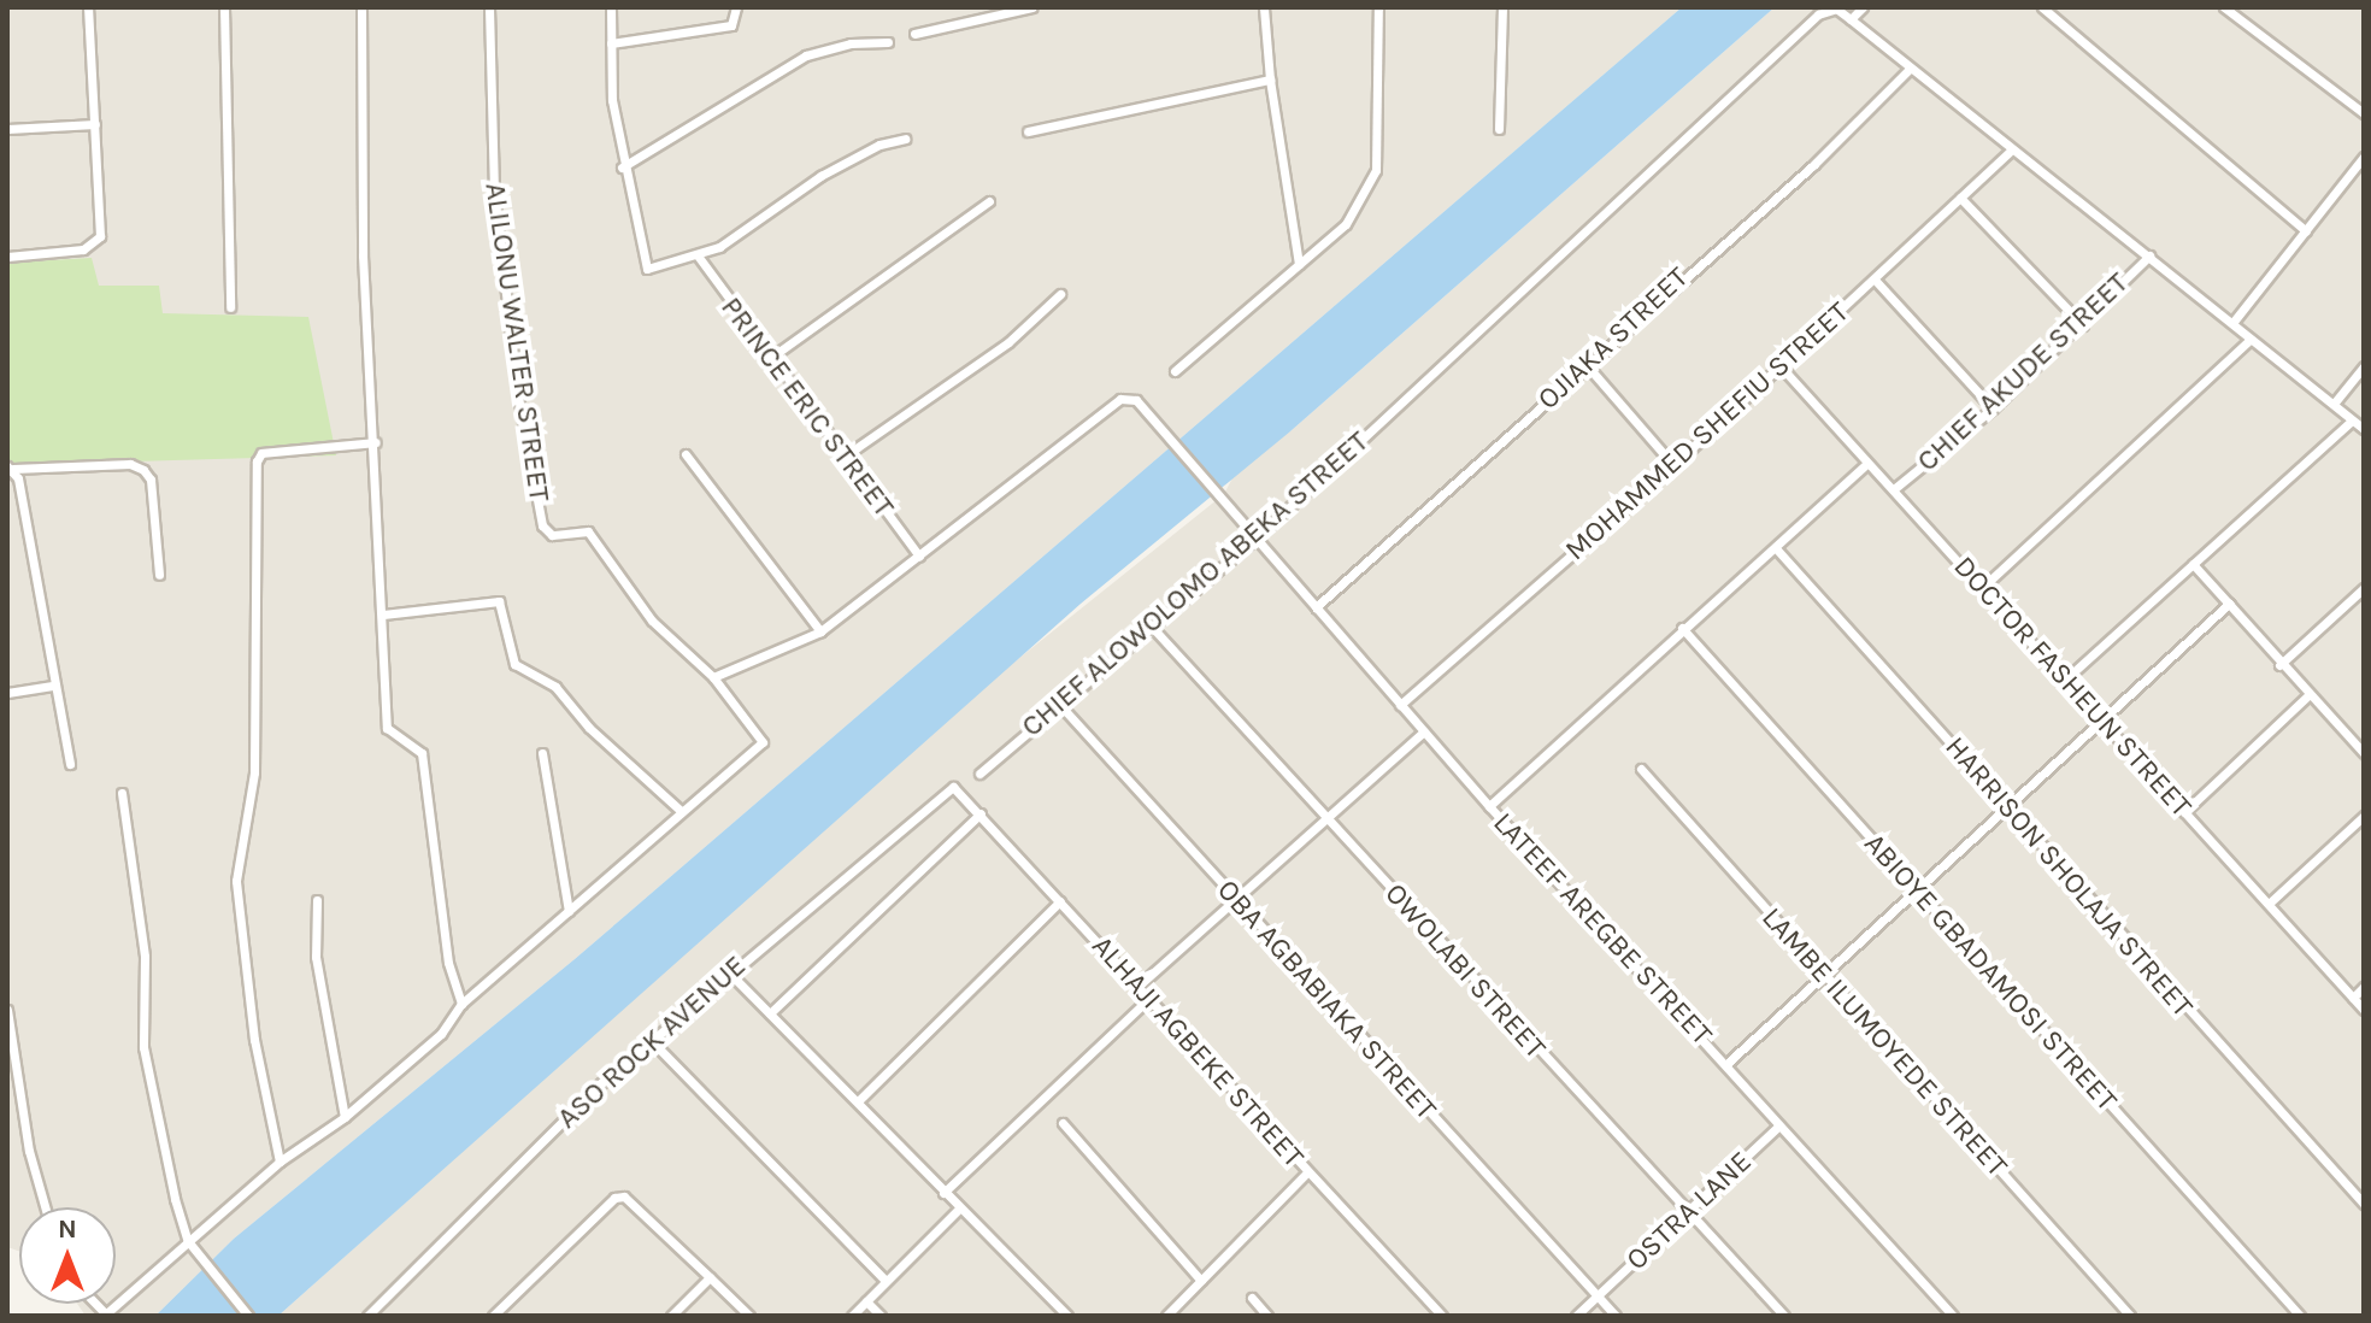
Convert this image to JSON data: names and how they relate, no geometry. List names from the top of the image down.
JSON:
{
  "streets": {
    "street": [
      "OJIAKA STREET",
      "ALILONU WALTER STREET",
      "CHIEF AKUDE STREET",
      "PRINCE ERIC STREET",
      "MOHAMMED SHEFIU STREET",
      "CHIEF ALOWOLOMO ABEKA STREET",
      "DOCTOR FASHEUN STREET",
      "HARRISON SHOLAJA STREET",
      "LATEEF AREGBE STREET",
      "OWOLABI STREET",
      "ABIOYE GBADAMOSI STREET",
      "OBA AGBABIAKA STREET",
      "ASO ROCK AVENUE",
      "LAMBE ILUMOYEDE STREET",
      "ALHAJI AGBEKE STREET",
      "OSTRA LANE"
    ]
  },
  "crossings": [
    ["OJIAKA STREET", "LATEEF AREGBE STREET"],
    ["CHIEF AKUDE STREET", "DOCTOR FASHEUN STREET"],
    ["PRINCE ERIC STREET", "LATEEF AREGBE STREET"],
    ["MOHAMMED SHEFIU STREET", "DOCTOR FASHEUN STREET"],
    ["MOHAMMED SHEFIU STREET", "LATEEF AREGBE STREET"],
    ["CHIEF ALOWOLOMO ABEKA STREET", "LATEEF AREGBE STREET"],
    ["CHIEF ALOWOLOMO ABEKA STREET", "OWOLABI STREET"],
    ["CHIEF ALOWOLOMO ABEKA STREET", "OBA AGBABIAKA STREET"],
    ["LATEEF AREGBE STREET", "OSTRA LANE"],
    ["OWOLABI STREET", "OSTRA LANE"],
    ["OBA AGBABIAKA STREET", "OSTRA LANE"],
    ["ASO ROCK AVENUE", "ALHAJI AGBEKE STREET"]
  ],
  "north": "top"
}
